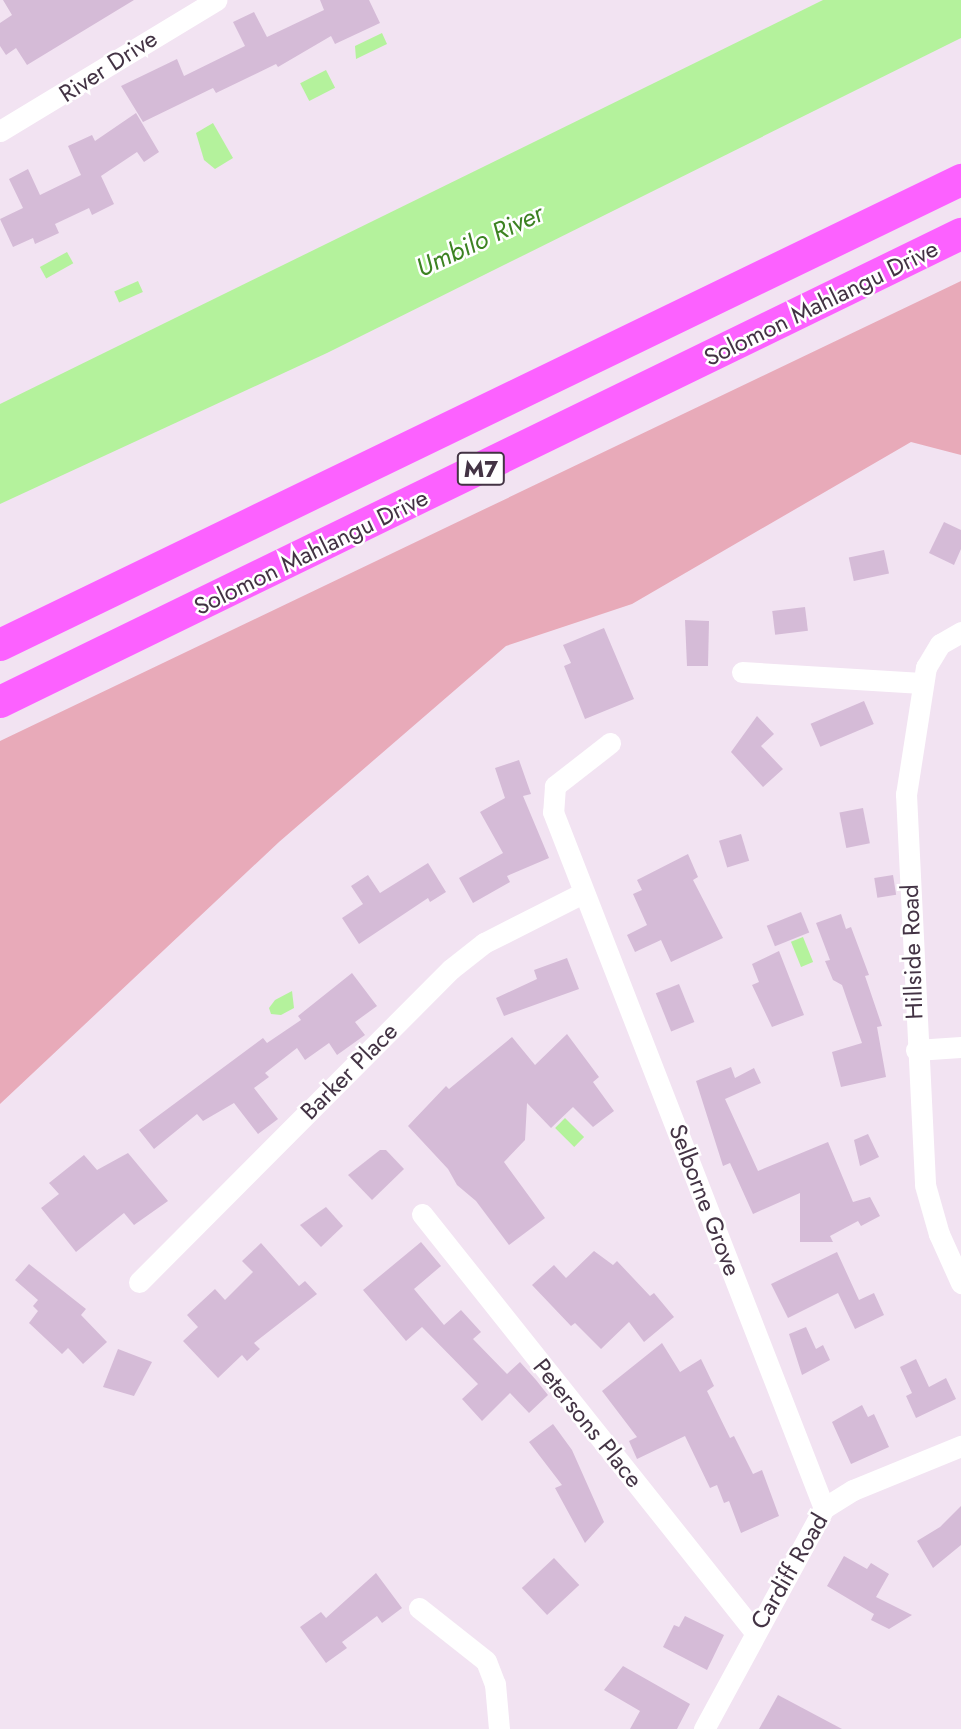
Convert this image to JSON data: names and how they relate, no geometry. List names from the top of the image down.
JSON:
{
  "streets": {
    "highway": ["Solomon Mahlangu Drive", "M7"],
    "street": [
      "River Drive",
      "Hillside Road",
      "Barker Place",
      "Selborne Grove",
      "Petersons Place",
      "Cardiff Road"
    ]
  },
  "crossings": [
    ["Barker Place", "Selborne Grove"],
    ["Selborne Grove", "Cardiff Road"],
    ["Petersons Place", "Cardiff Road"]
  ],
  "water": ["Umbilo River"]
}
